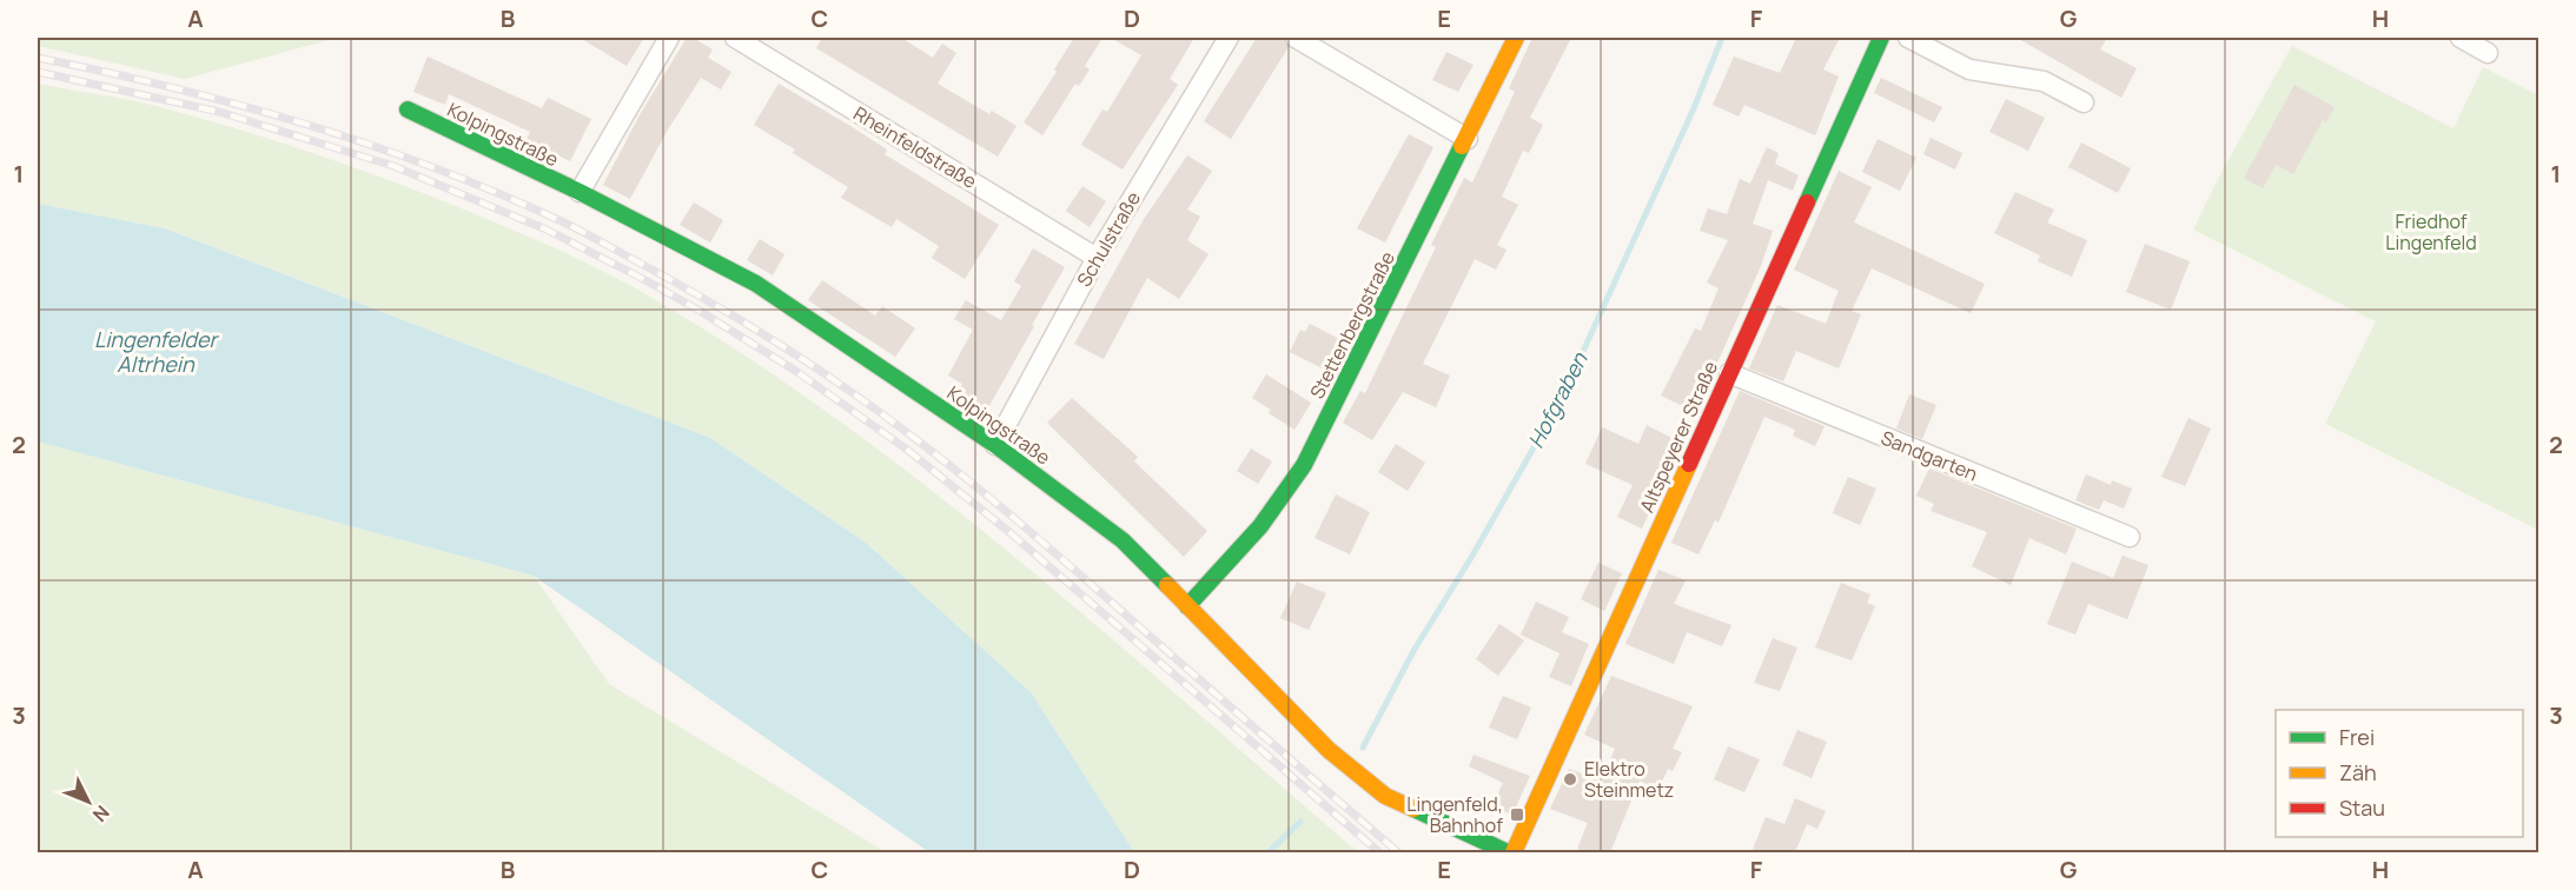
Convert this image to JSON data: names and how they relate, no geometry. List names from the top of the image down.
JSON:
{
  "streets": {
    "street": [
      "Kolpingstraße",
      "Rheinfeldstraße",
      "Schulstraße",
      "Stettenbergstraße",
      "Altspeyerer Straße",
      "Sandgarten"
    ]
  },
  "crossings": [
    ["Kolpingstraße", "Schulstraße"],
    ["Kolpingstraße", "Stettenbergstraße"],
    ["Rheinfeldstraße", "Schulstraße"],
    ["Altspeyerer Straße", "Sandgarten"]
  ],
  "water": ["Lingenfelder Altrhein", "Hofgraben"],
  "parks": ["Friedhof Lingenfeld"],
  "places": {
    "other": ["Elektro Steinmetz"],
    "transit": ["Lingenfeld, Bahnhof"]
  },
  "legend": ["Frei", "Zäh", "Stau"],
  "north": "bottom right",
  "grid": {
    "columns": [
      "A",
      "B",
      "C",
      "D",
      "E",
      "F",
      "G",
      "H"
    ],
    "rows": ["1", "2", "3"]
  }
}
